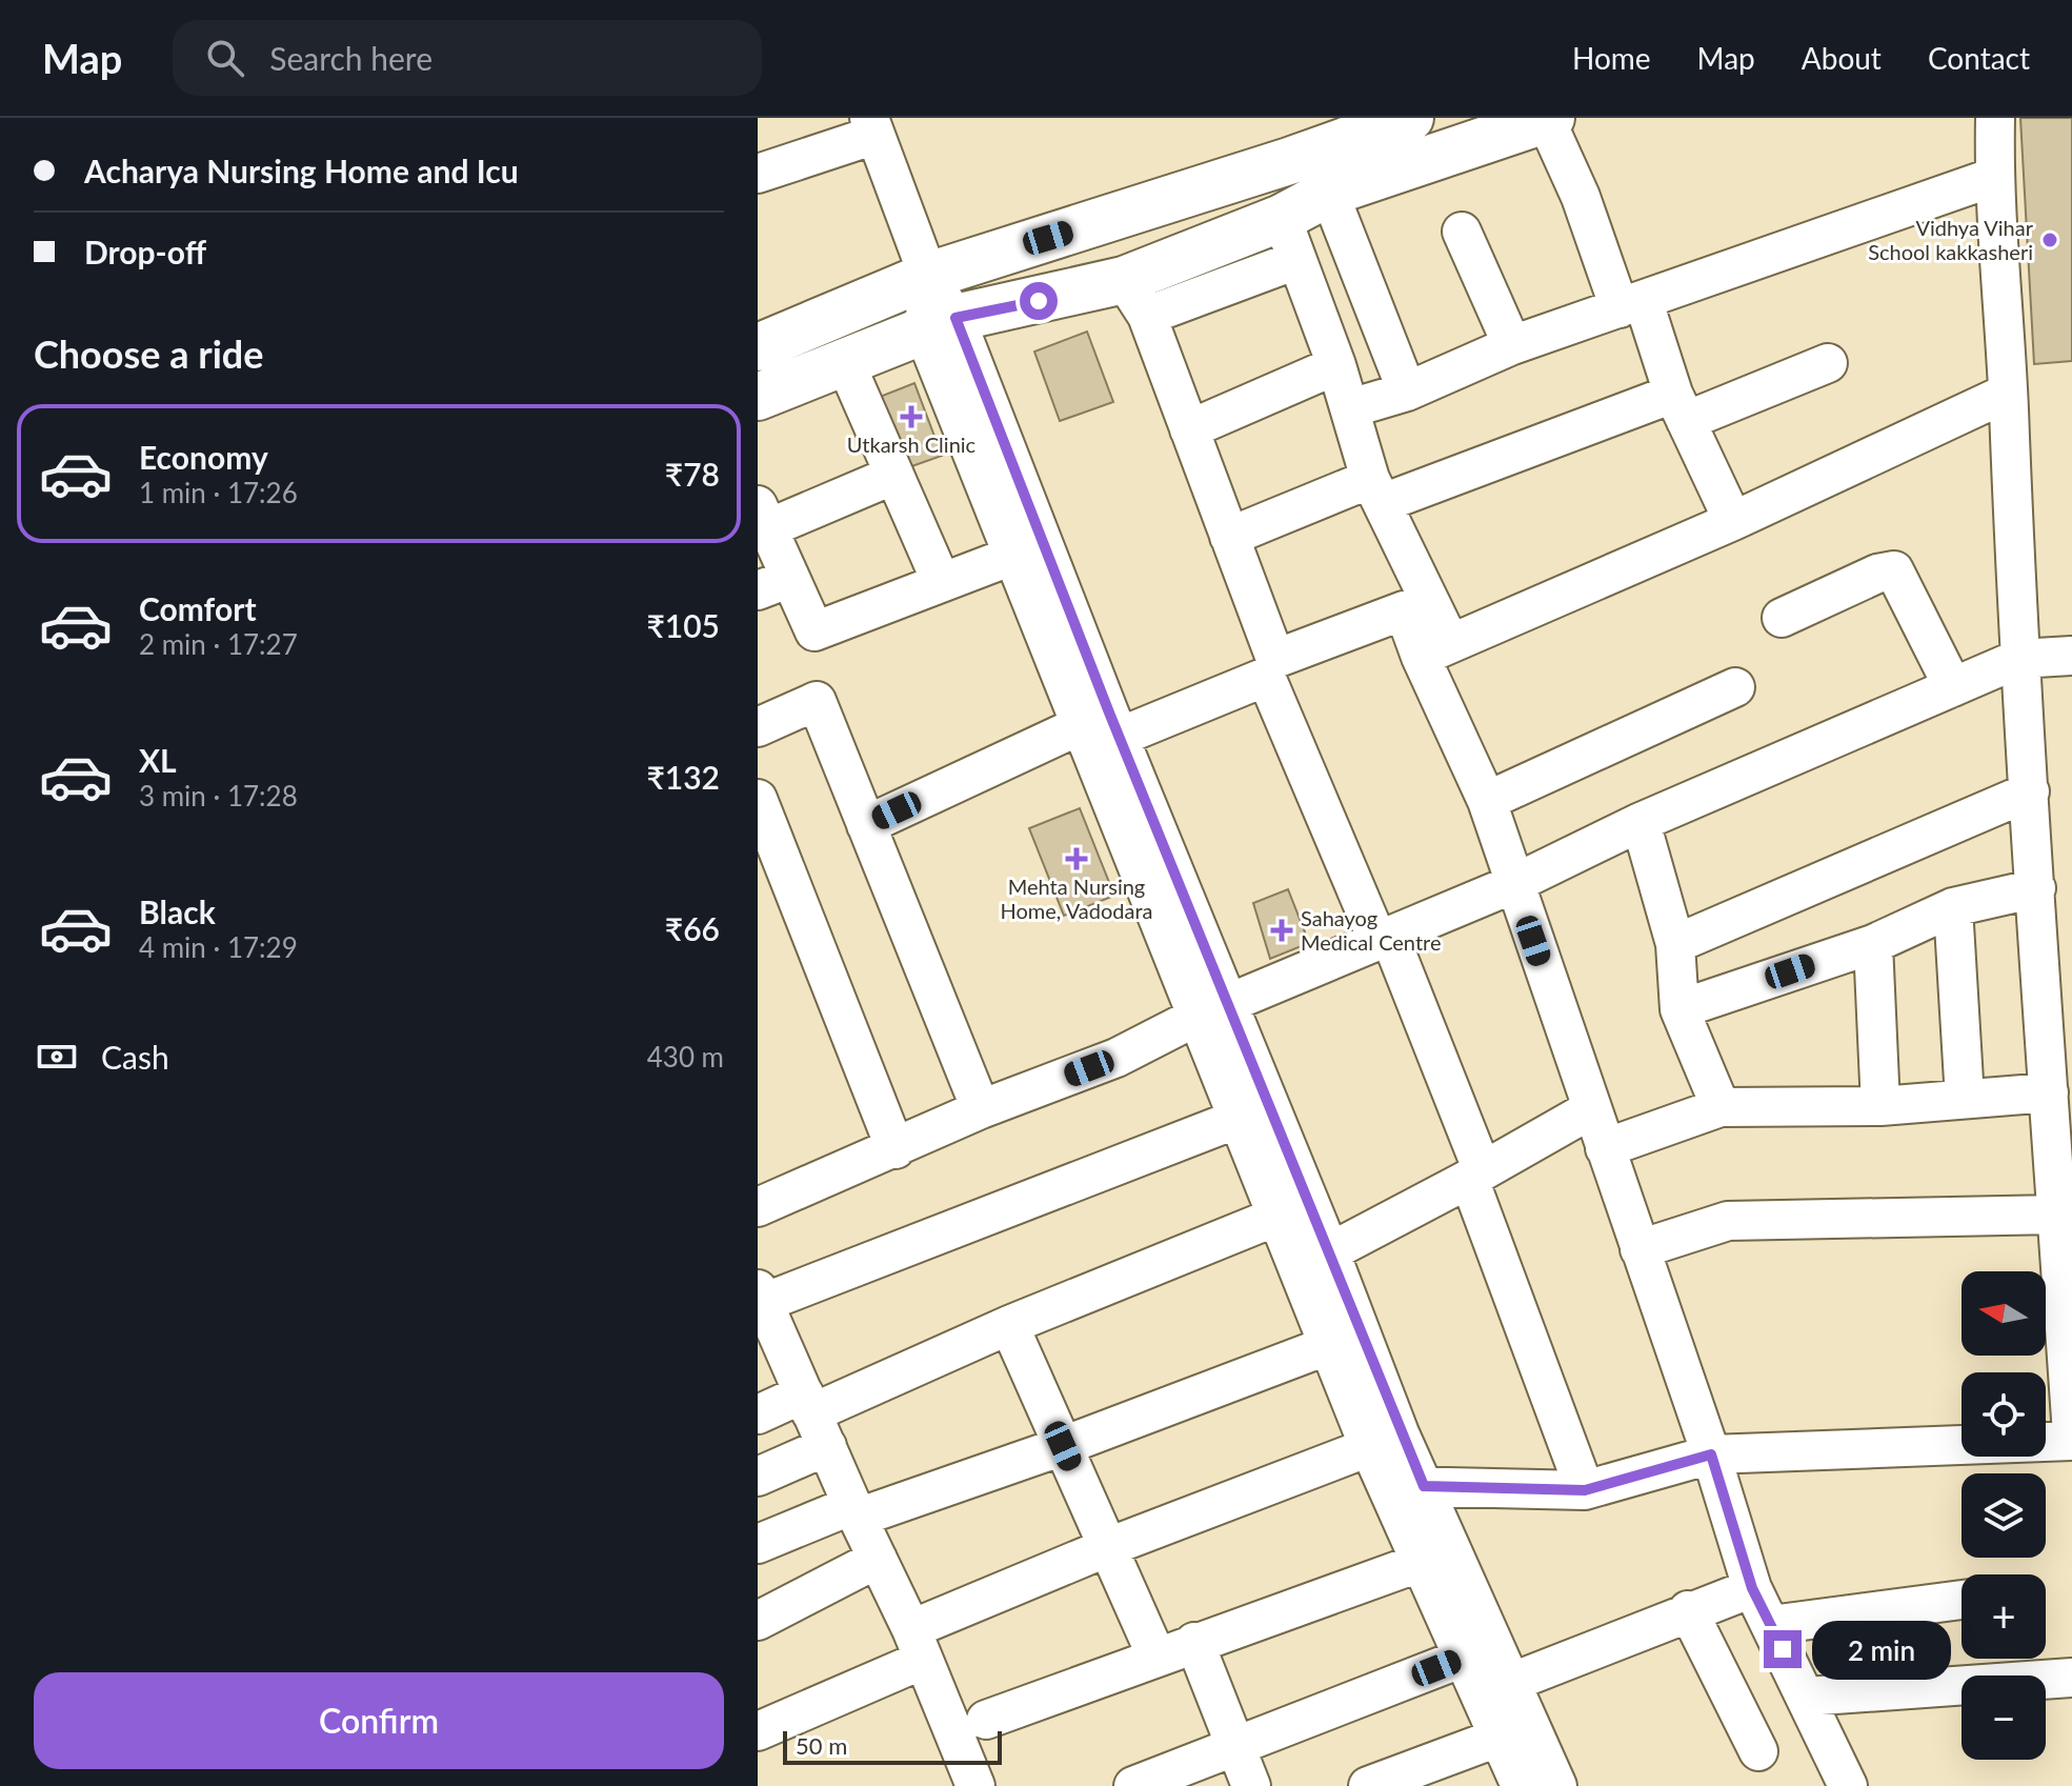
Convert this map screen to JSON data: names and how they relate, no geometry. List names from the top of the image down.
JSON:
{
  "places": {
    "other": ["Vidhya Vihar School kakkasheri"],
    "health": ["Utkarsh Clinic", "Mehta Nursing Home, Vadodara", "Sahayog Medical Centre"]
  },
  "scale_bar": "50 m",
  "north": "left",
  "page": {
    "header": "Map",
    "search": "Search here",
    "nav": [
      "Home",
      "Map",
      "About",
      "Contact"
    ],
    "banner": ["Acharya Nursing Home and Icu", "Drop-off"],
    "heading": "Choose a ride",
    "list": [
      {
        "name": "Economy",
        "note": "1 min · 17:26",
        "value": "₹78"
      },
      {
        "name": "Comfort",
        "note": "2 min · 17:27",
        "value": "₹105"
      },
      {
        "name": "XL",
        "note": "3 min · 17:28",
        "value": "₹132"
      },
      {
        "name": "Black",
        "note": "4 min · 17:29",
        "value": "₹66"
      }
    ],
    "pay": ["Cash", "430 m"],
    "map_buttons": ["+", "−"],
    "bubble": "2 min",
    "buttons": "Confirm",
    "scale": "50 m"
  }
}
